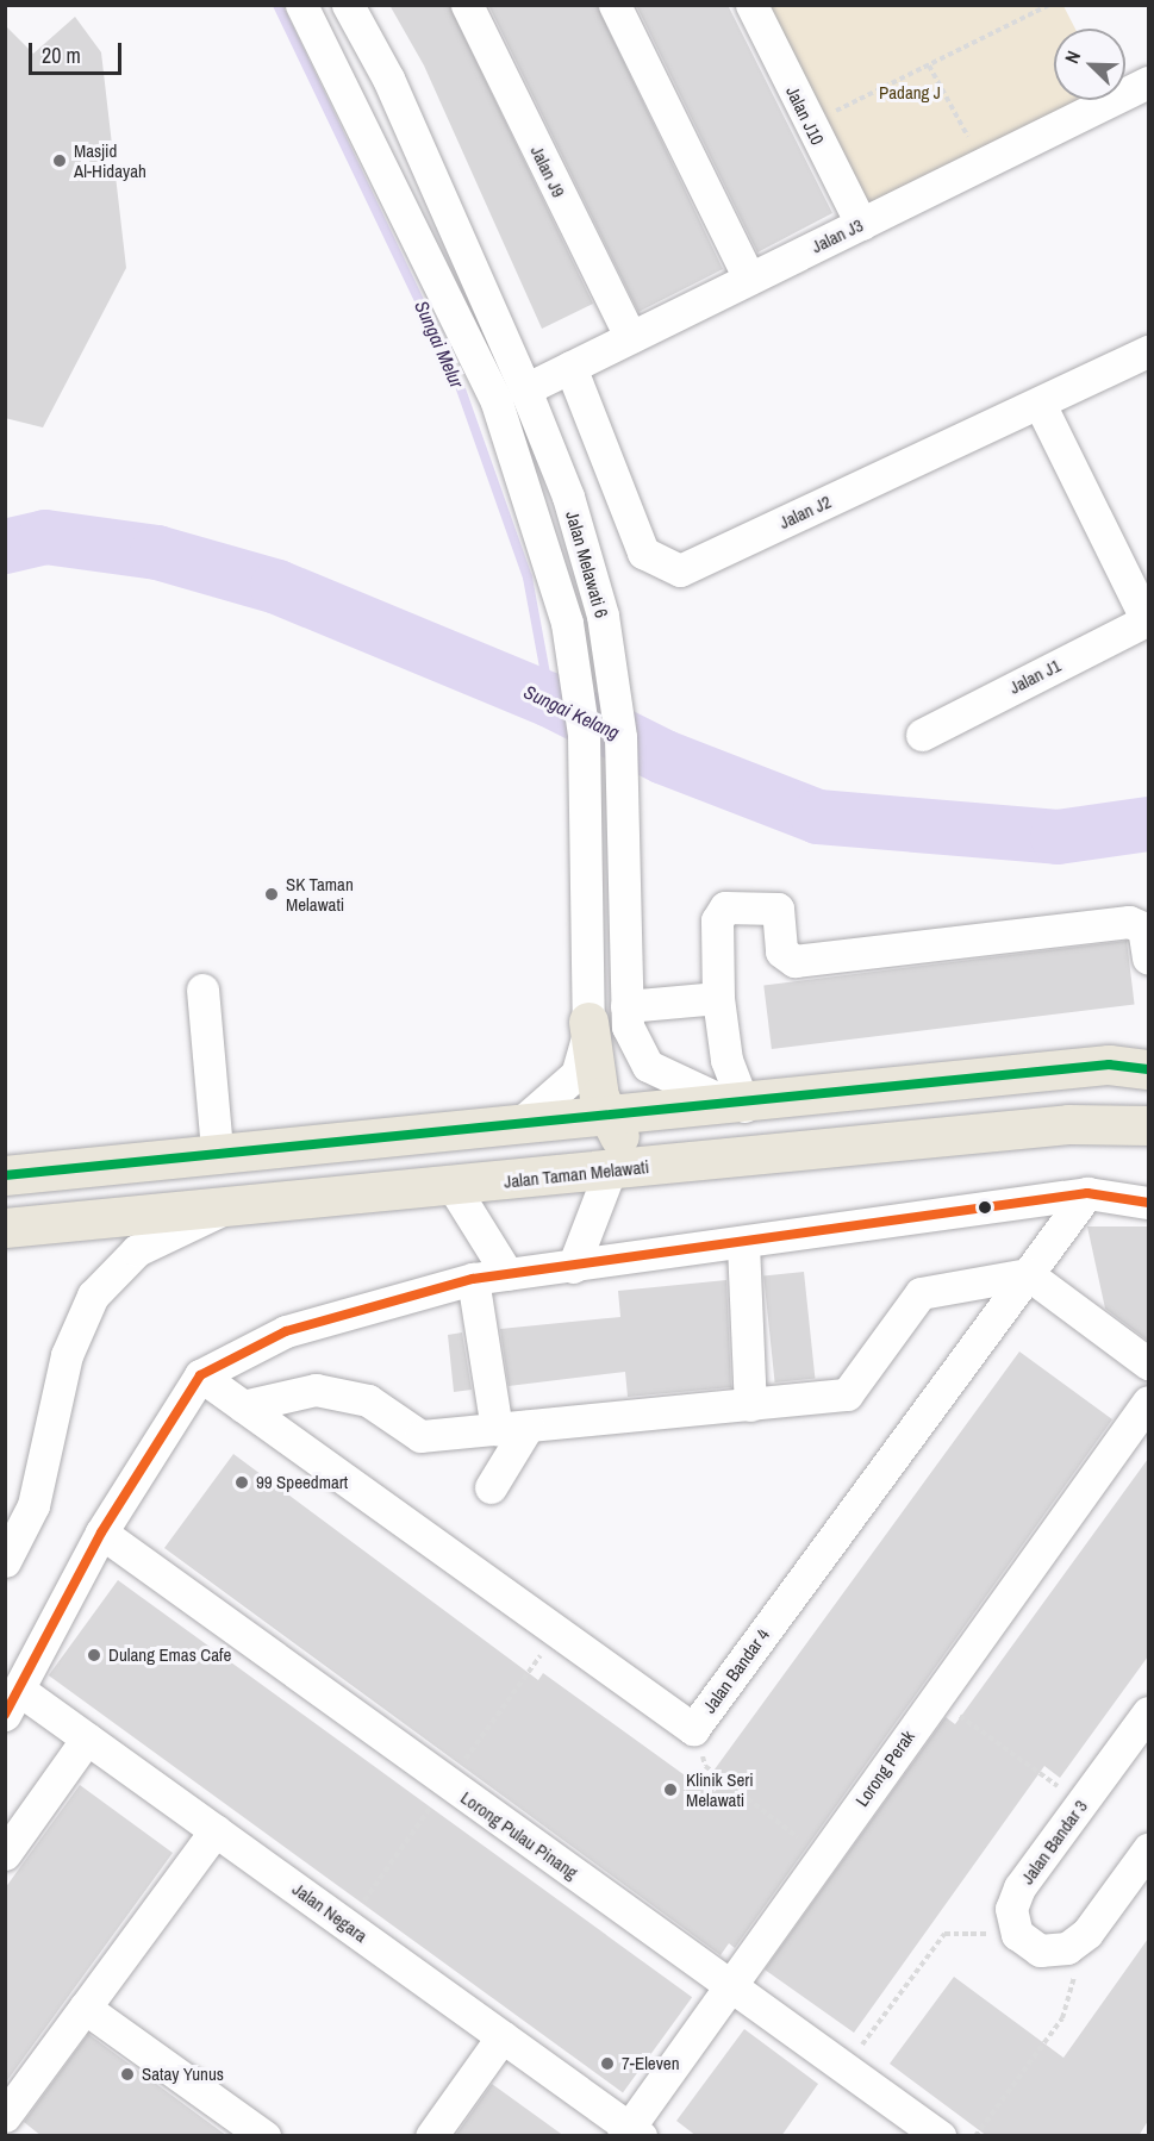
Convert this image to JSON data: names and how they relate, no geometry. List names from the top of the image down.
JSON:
{
  "streets": {
    "main road": ["Jalan Taman Melawati"],
    "street": [
      "Jalan J10",
      "Jalan J9",
      "Jalan J3",
      "Jalan J2",
      "Jalan Melawati 6",
      "Jalan J1",
      "Jalan Bandar 4",
      "Lorong Perak",
      "Lorong Pulau Pinang",
      "Jalan Bandar 3",
      "Jalan Negara"
    ]
  },
  "crossings": [
    ["Jalan J10", "Jalan J3"],
    ["Jalan J9", "Jalan J3"],
    ["Jalan J3", "Jalan J2"],
    ["Jalan J3", "Jalan Melawati 6"],
    ["Lorong Perak", "Lorong Pulau Pinang"],
    ["Lorong Perak", "Jalan Negara"]
  ],
  "water": ["Sungai Melur", "Sungai Kelang"],
  "parks": ["Padang J"],
  "places": [
    "Masjid Al-Hidayah",
    "SK Taman Melawati",
    "99 Speedmart",
    "Dulang Emas Cafe",
    "Klinik Seri Melawati",
    "7-Eleven",
    "Satay Yunus"
  ],
  "scale_bar": "20 m",
  "north": "top left"
}
